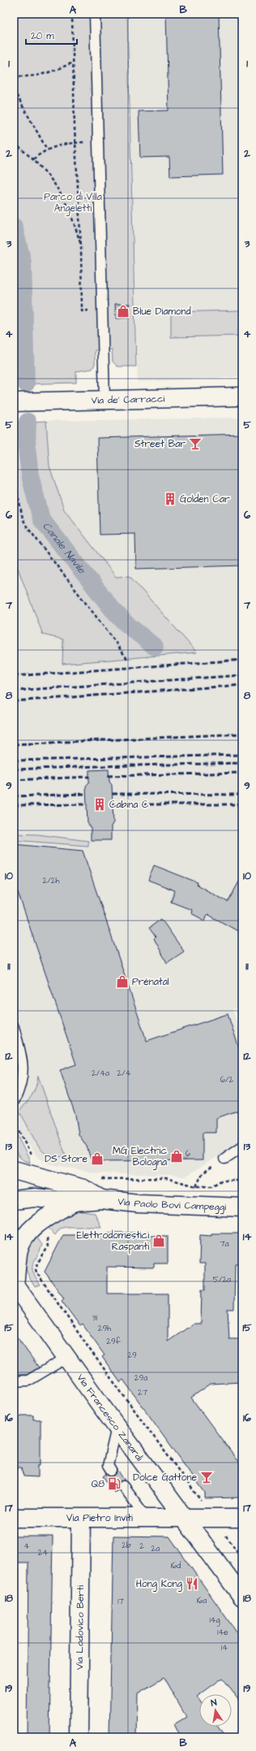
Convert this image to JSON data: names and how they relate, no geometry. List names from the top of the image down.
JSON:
{
  "streets": {
    "street": [
      "Via de' Carracci",
      "Via Paolo Bovi Campeggi",
      "Via Francesco Zanardi",
      "Via Pietro Inviti",
      "Via Lodovico Berti"
    ]
  },
  "crossings": [
    ["Via Paolo Bovi Campeggi", "Via Francesco Zanardi"],
    ["Via Francesco Zanardi", "Via Pietro Inviti"],
    ["Via Pietro Inviti", "Via Lodovico Berti"]
  ],
  "water": ["Canale Navile"],
  "parks": ["Parco di Villa Angeletti"],
  "places": {
    "shop": [
      "Blue Diamond",
      "Prénatal",
      "MG Electric Bologna",
      "DS Store",
      "Elettrodomestici Raspanti"
    ],
    "bar": ["Street Bar", "Dolce Gattone"],
    "building": ["Golden Car", "Cabina C"],
    "fuel station": ["Q8"],
    "restaurant": ["Hong Kong"]
  },
  "house_numbers": [
    "2/2h",
    "2/4a",
    "2/4",
    "6/2",
    "6",
    "7a",
    "5/2a",
    "31",
    "29h",
    "29f",
    "29",
    "29a",
    "27",
    "2b",
    "4",
    "2",
    "2a",
    "24",
    "16d",
    "16a",
    "17",
    "14g",
    "14e",
    "14"
  ],
  "scale_bar": "20 m",
  "north": "top",
  "grid": {
    "columns": ["A", "B"],
    "rows": [
      "1",
      "2",
      "3",
      "4",
      "5",
      "6",
      "7",
      "8",
      "9",
      "10",
      "11",
      "12",
      "13",
      "14",
      "15",
      "16",
      "17",
      "18",
      "19"
    ]
  }
}
